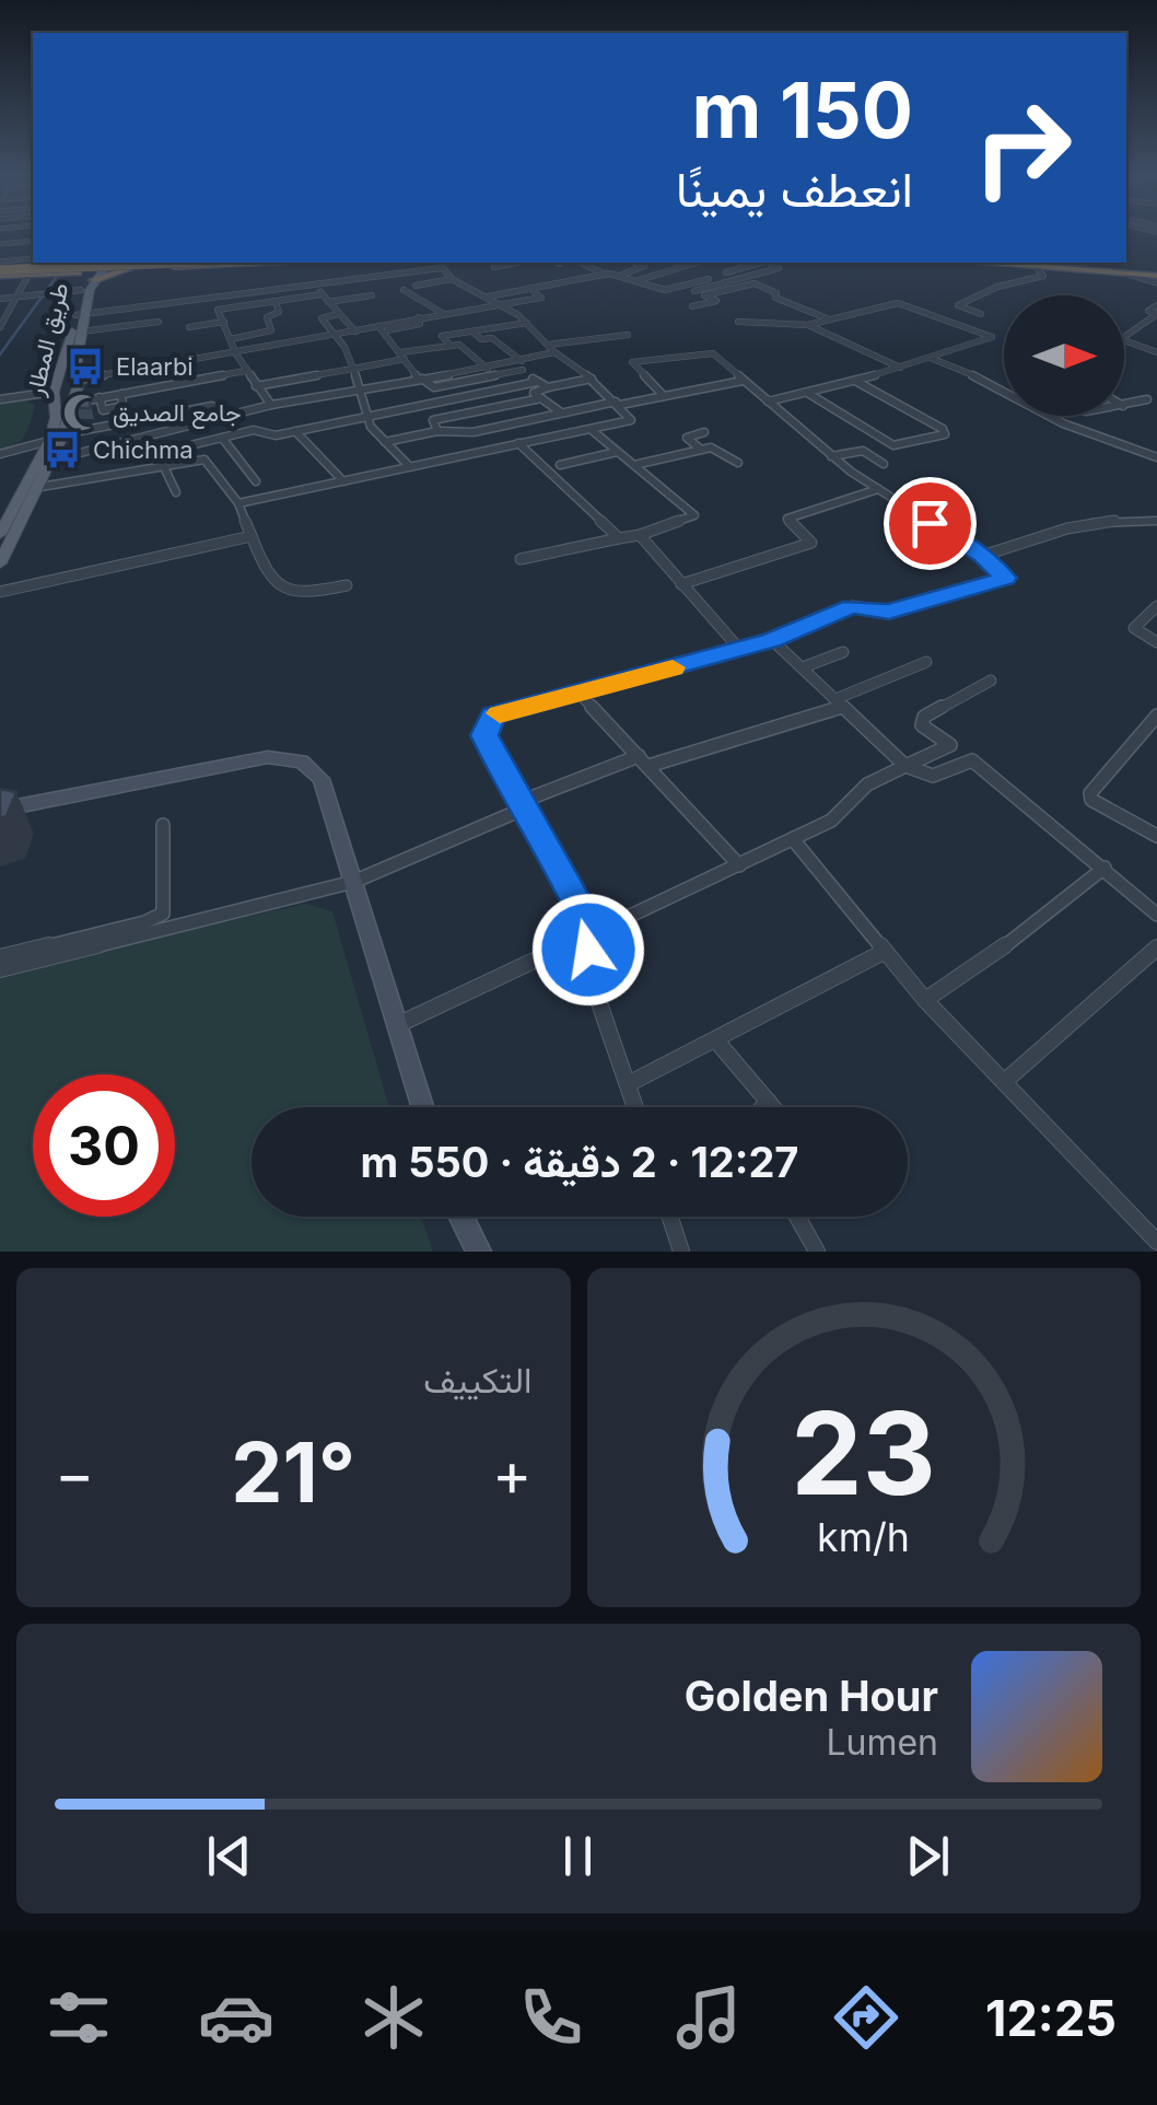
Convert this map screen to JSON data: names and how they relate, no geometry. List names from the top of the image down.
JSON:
{
  "streets": {
    "main road": ["طريق المطار"]
  },
  "places": {
    "bus stop": ["Elaarbi", "Chichma"],
    "mosque": ["جامع الصديق"]
  },
  "north": "right",
  "page": {
    "turn": ["150 m", "انعطف يمينًا"],
    "limit": "30",
    "trip": "12:27 · 2 دقيقة · 550 m",
    "tile": "التكييف",
    "heat": ["−", "21°", "+"],
    "song": ["Golden Hour", "Lumen"],
    "tabs": "12:25",
    "gauge": ["23", "km/h"]
  }
}
